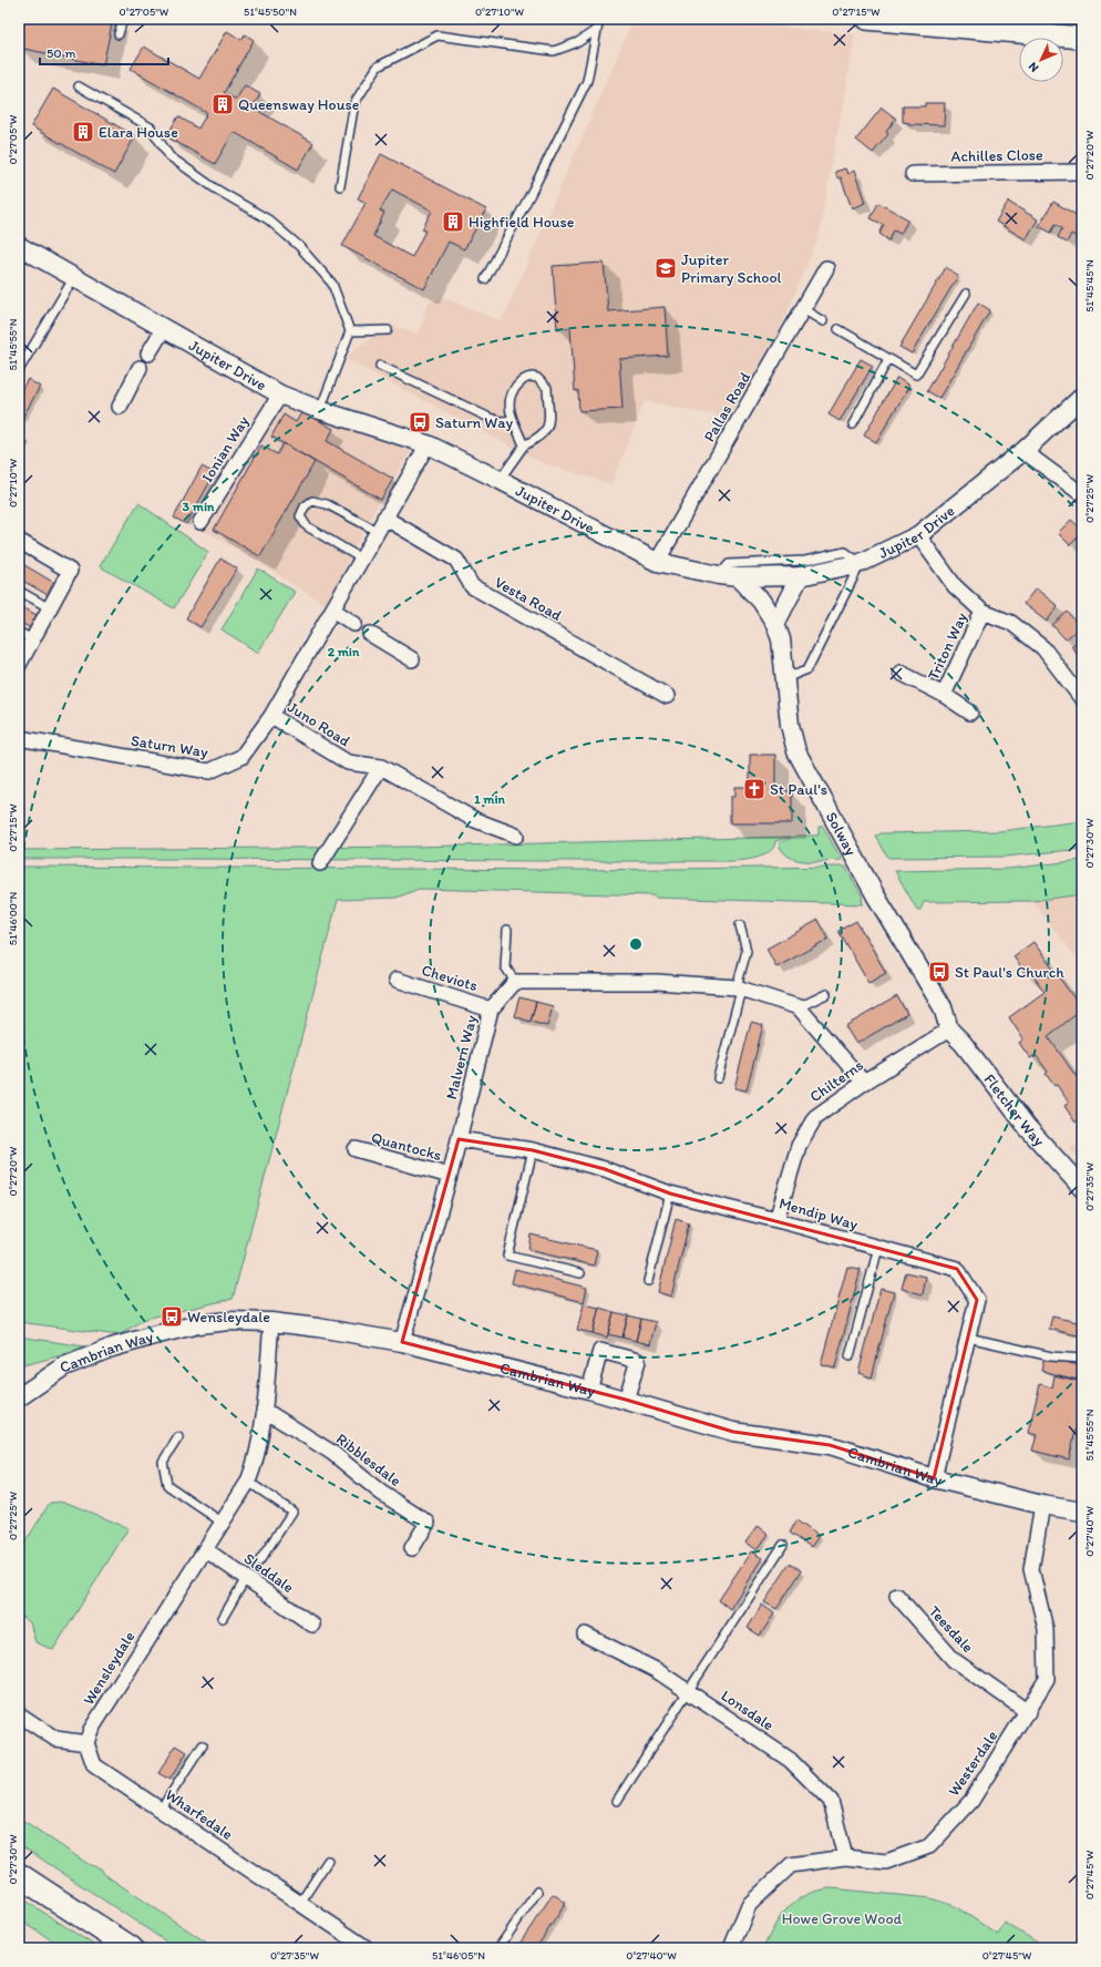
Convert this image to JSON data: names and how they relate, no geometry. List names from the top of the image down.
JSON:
{
  "streets": {
    "street": [
      "Achilles Close",
      "Jupiter Drive",
      "Pallas Road",
      "Ionian Way",
      "Vesta Road",
      "Triton Way",
      "Juno Road",
      "Saturn Way",
      "Solway",
      "Cheviots",
      "Malvern Way",
      "Chilterns",
      "Fletcher Way",
      "Quantocks",
      "Mendip Way",
      "Cambrian Way",
      "Ribblesdale",
      "Sleddale",
      "Teesdale",
      "Wensleydale",
      "Lonsdale",
      "Westerdale",
      "Wharfedale"
    ]
  },
  "crossings": [
    ["Jupiter Drive", "Pallas Road"],
    ["Jupiter Drive", "Ionian Way"],
    ["Jupiter Drive", "Saturn Way"],
    ["Jupiter Drive", "Solway"],
    ["Vesta Road", "Saturn Way"],
    ["Juno Road", "Saturn Way"],
    ["Solway", "Chilterns"],
    ["Solway", "Fletcher Way"],
    ["Cheviots", "Malvern Way"],
    ["Malvern Way", "Quantocks"],
    ["Malvern Way", "Mendip Way"],
    ["Malvern Way", "Cambrian Way"],
    ["Chilterns", "Fletcher Way"],
    ["Chilterns", "Mendip Way"],
    ["Mendip Way", "Cambrian Way"],
    ["Cambrian Way", "Wensleydale"],
    ["Cambrian Way", "Westerdale"],
    ["Ribblesdale", "Wensleydale"],
    ["Sleddale", "Wensleydale"],
    ["Teesdale", "Westerdale"],
    ["Wensleydale", "Wharfedale"],
    ["Lonsdale", "Westerdale"]
  ],
  "parks": ["Howe Grove Wood"],
  "places": {
    "building": ["Queensway House", "Elara House", "Highfield House"],
    "school or university": ["Jupiter Primary School"],
    "bus stop": ["Saturn Way", "St Paul's Church", "Wensleydale"],
    "church": ["St Paul's"]
  },
  "scale_bar": "50 m",
  "north": "bottom left",
  "coordinates": [
    "0°27'05\"W",
    "51°45'50\"N",
    "0°27'10\"W",
    "0°27'15\"W",
    "0°27'20\"W",
    "51°45'45\"N",
    "51°45'55\"N",
    "0°27'25\"W",
    "0°27'30\"W",
    "51°46'00\"N",
    "0°27'35\"W",
    "0°27'40\"W",
    "0°27'45\"W",
    "51°46'05\"N"
  ],
  "rings": ["3 min", "2 min", "1 min"]
}
